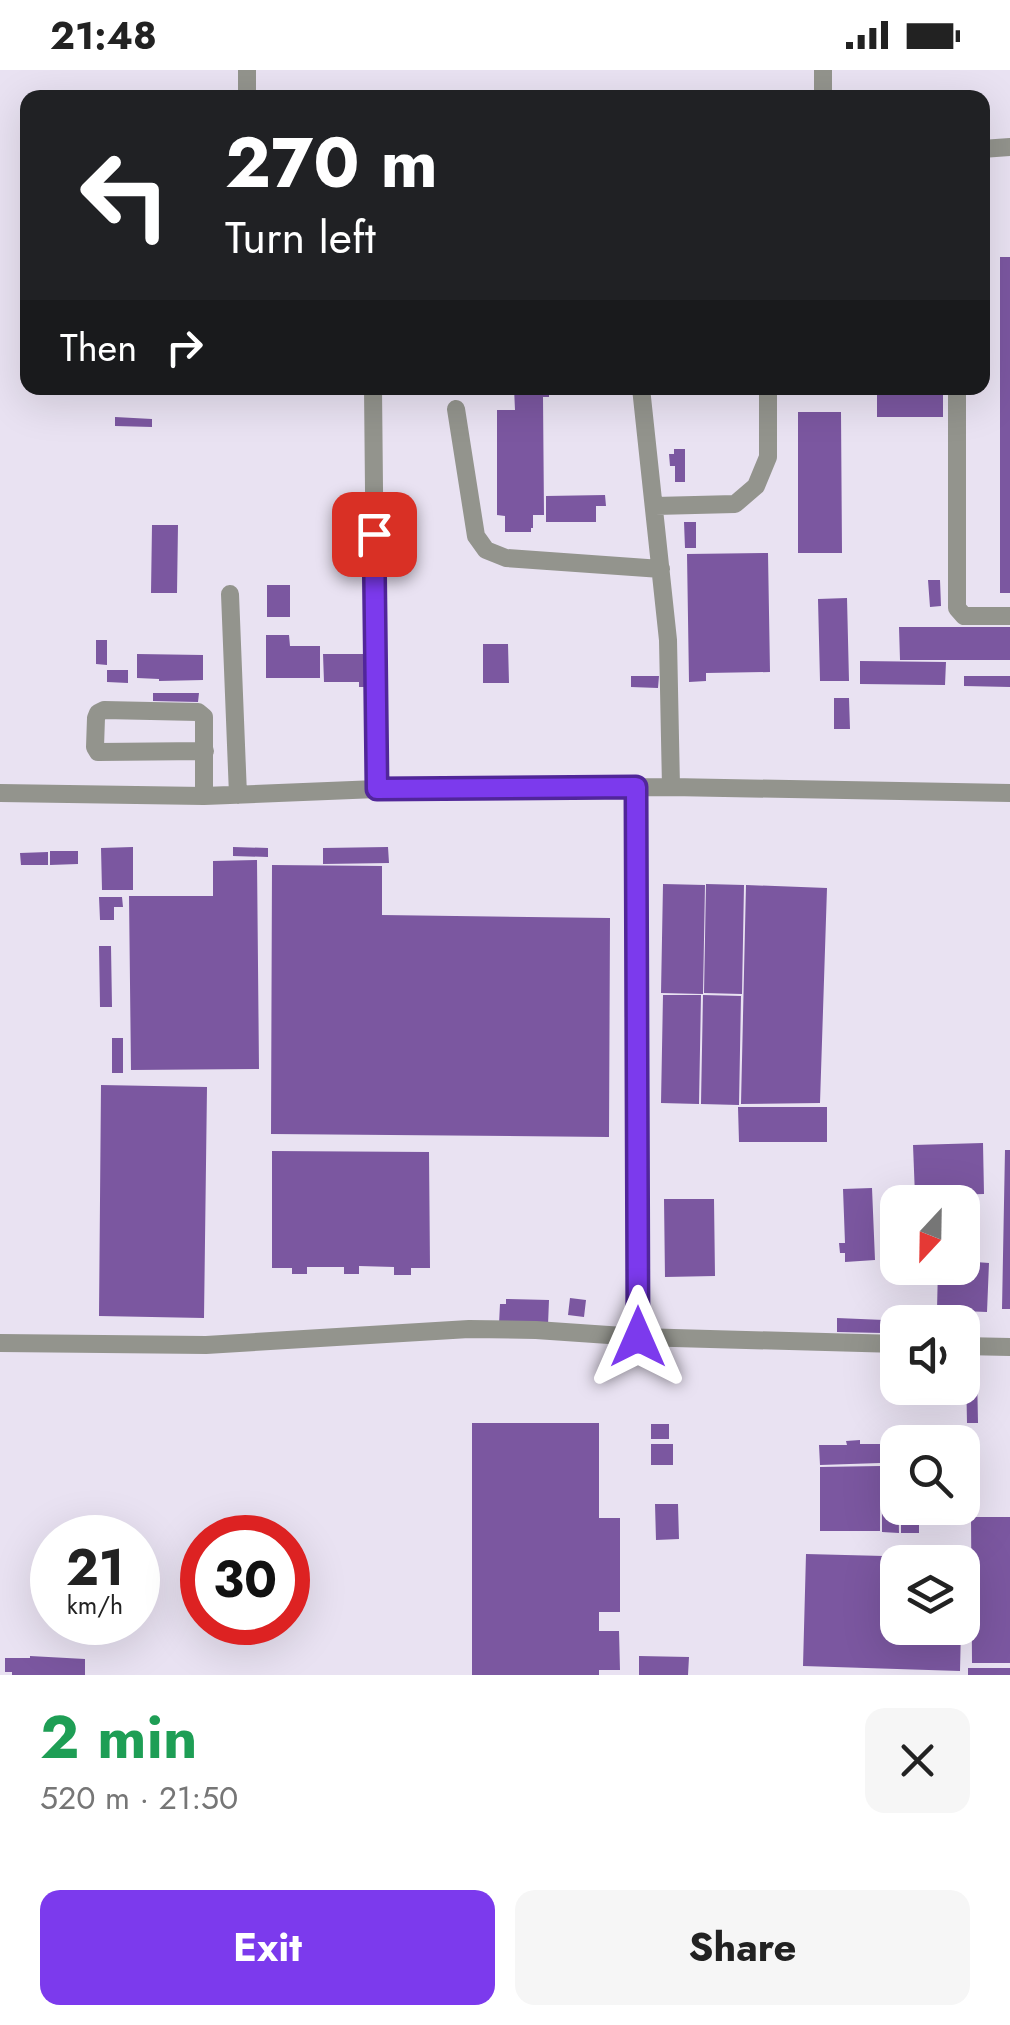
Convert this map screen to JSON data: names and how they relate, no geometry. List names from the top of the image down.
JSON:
{
  "north": "bottom",
  "page": {
    "status": "21:48",
    "turn": ["270 m", "Turn left"],
    "then": "Then",
    "speed": "21 km/h",
    "limit": "30",
    "heading": ["2 min", "520 m · 21:50"],
    "buttons": ["Exit", "Share"]
  }
}
